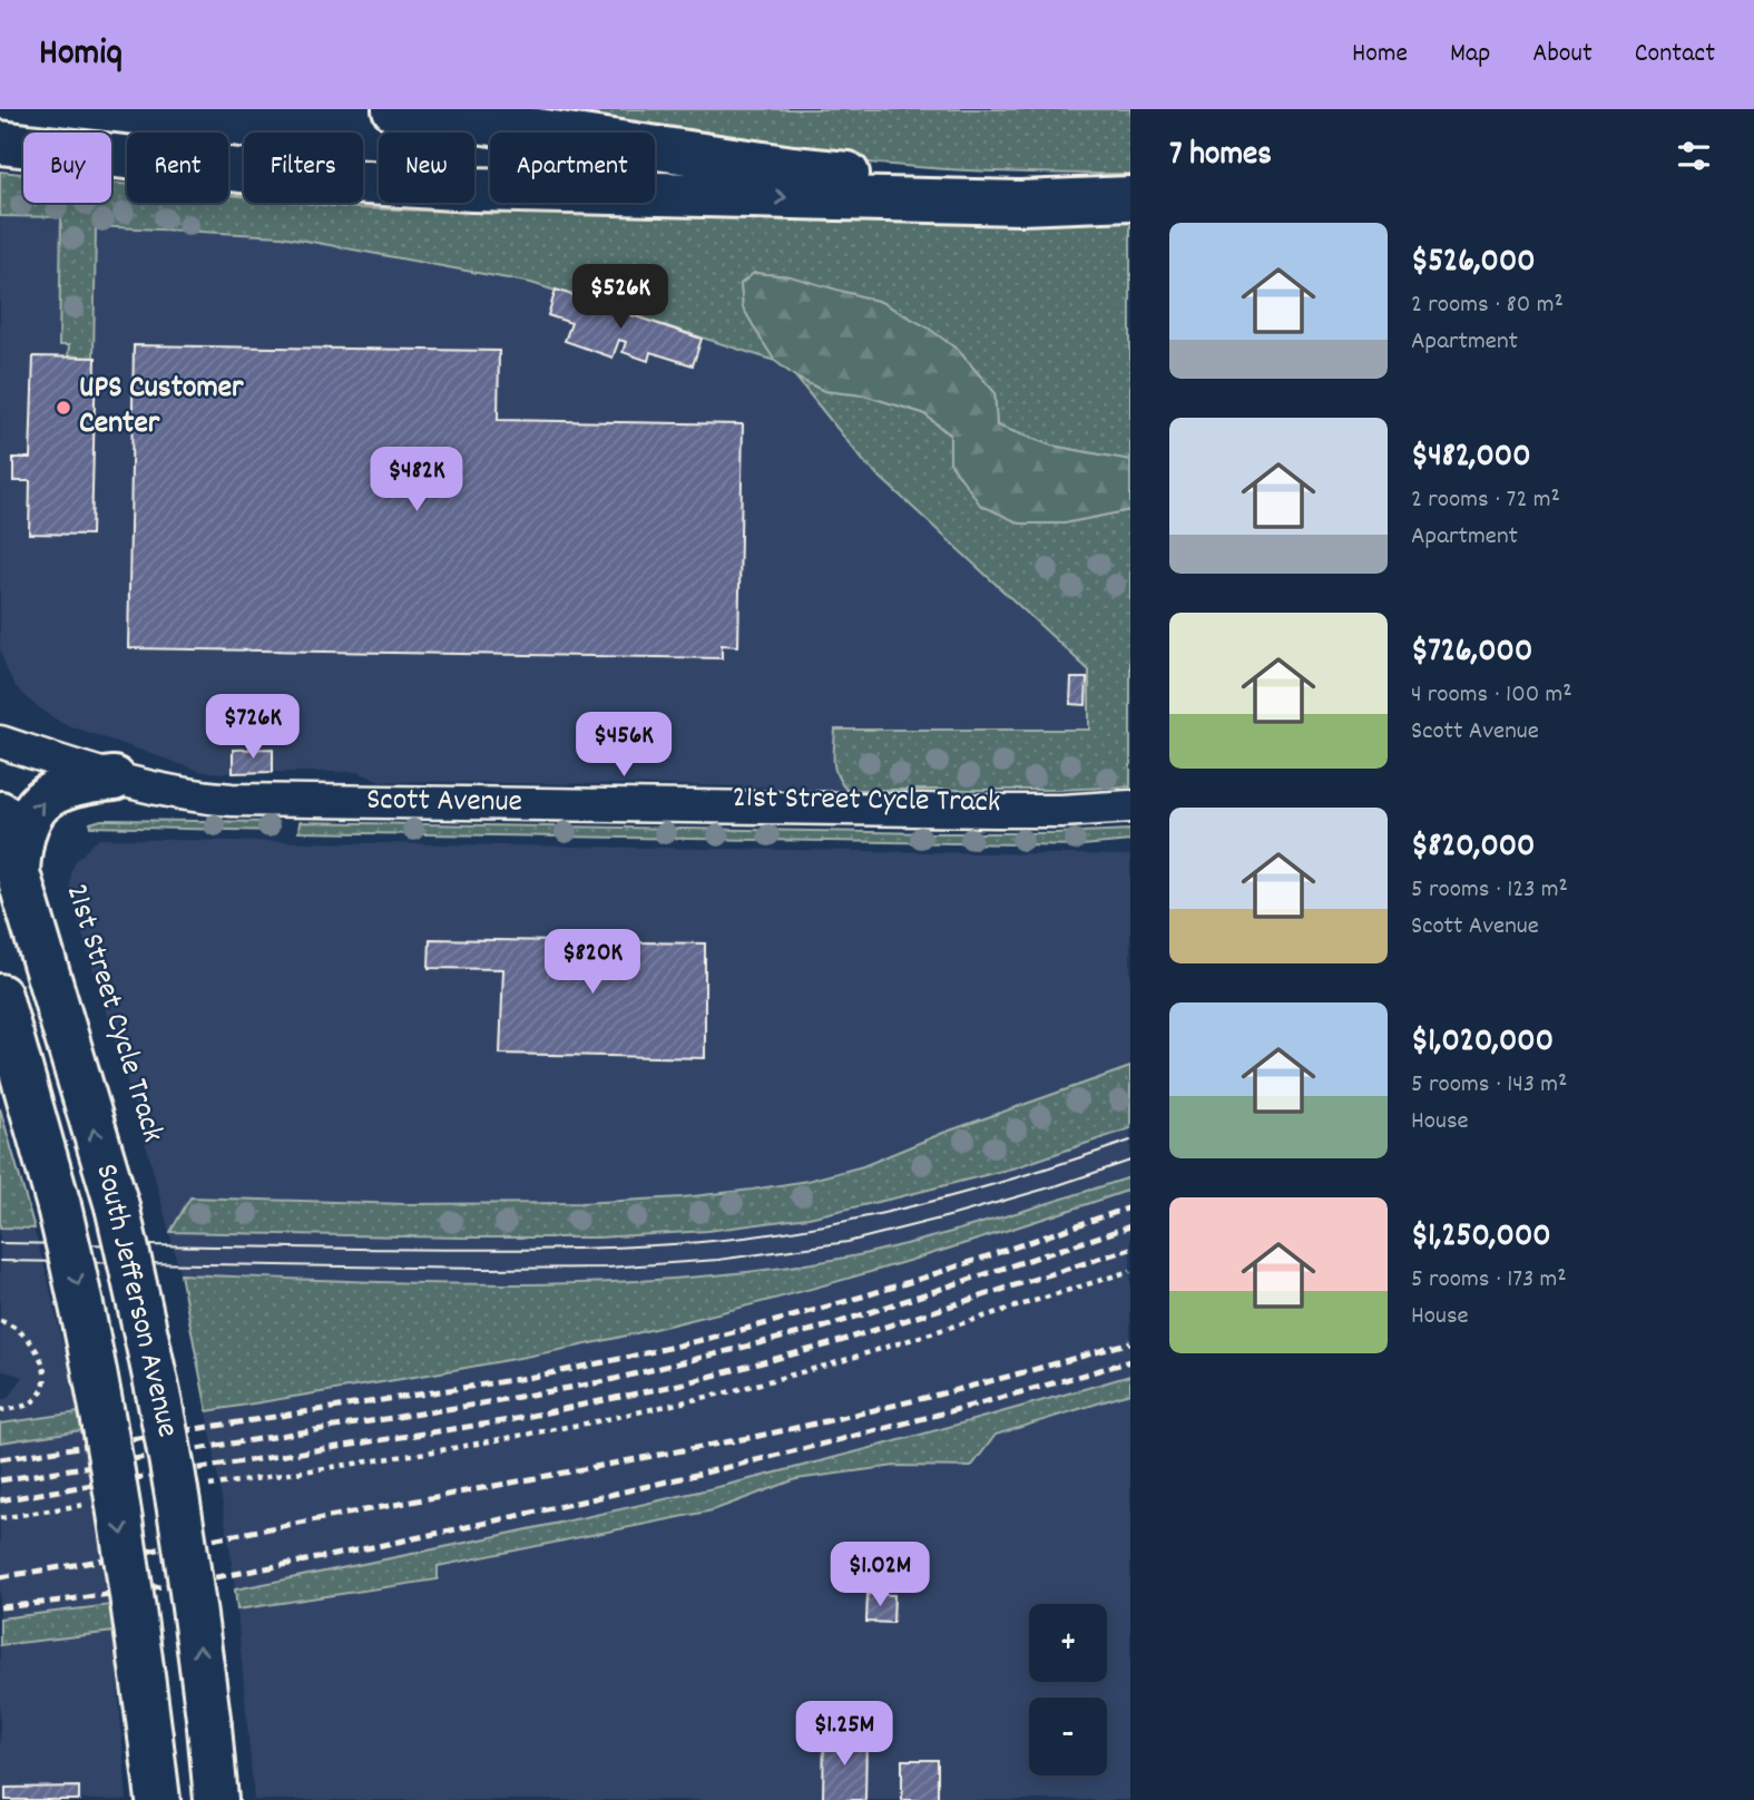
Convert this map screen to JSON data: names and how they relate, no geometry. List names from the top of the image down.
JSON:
{
  "streets": {
    "main road": ["South Jefferson Avenue"],
    "street": ["Scott Avenue"]
  },
  "places": ["UPS Customer Center"],
  "page": {
    "header": "Homiq",
    "nav": [
      "Home",
      "Map",
      "About",
      "Contact"
    ],
    "heading": "7 homes",
    "chip": [
      "Buy",
      "Rent",
      "Filters",
      "New",
      "Apartment"
    ],
    "list": [
      {
        "name": "$526,000",
        "note": "2 rooms · 80 m² · Apartment"
      },
      {
        "name": "$482,000",
        "note": "2 rooms · 72 m² · Apartment"
      },
      {
        "name": "$726,000",
        "note": "4 rooms · 100 m² · Scott Avenue"
      },
      {
        "name": "$820,000",
        "note": "5 rooms · 123 m² · Scott Avenue"
      },
      {
        "name": "$1,020,000",
        "note": "5 rooms · 143 m² · House"
      },
      {
        "name": "$1,250,000",
        "note": "5 rooms · 173 m² · House"
      }
    ],
    "price": [
      "$526K",
      "$482K",
      "$726K",
      "$456K",
      "$820K",
      "$1.02M",
      "$1.25M"
    ],
    "map_buttons": ["+", "−"]
  }
}
